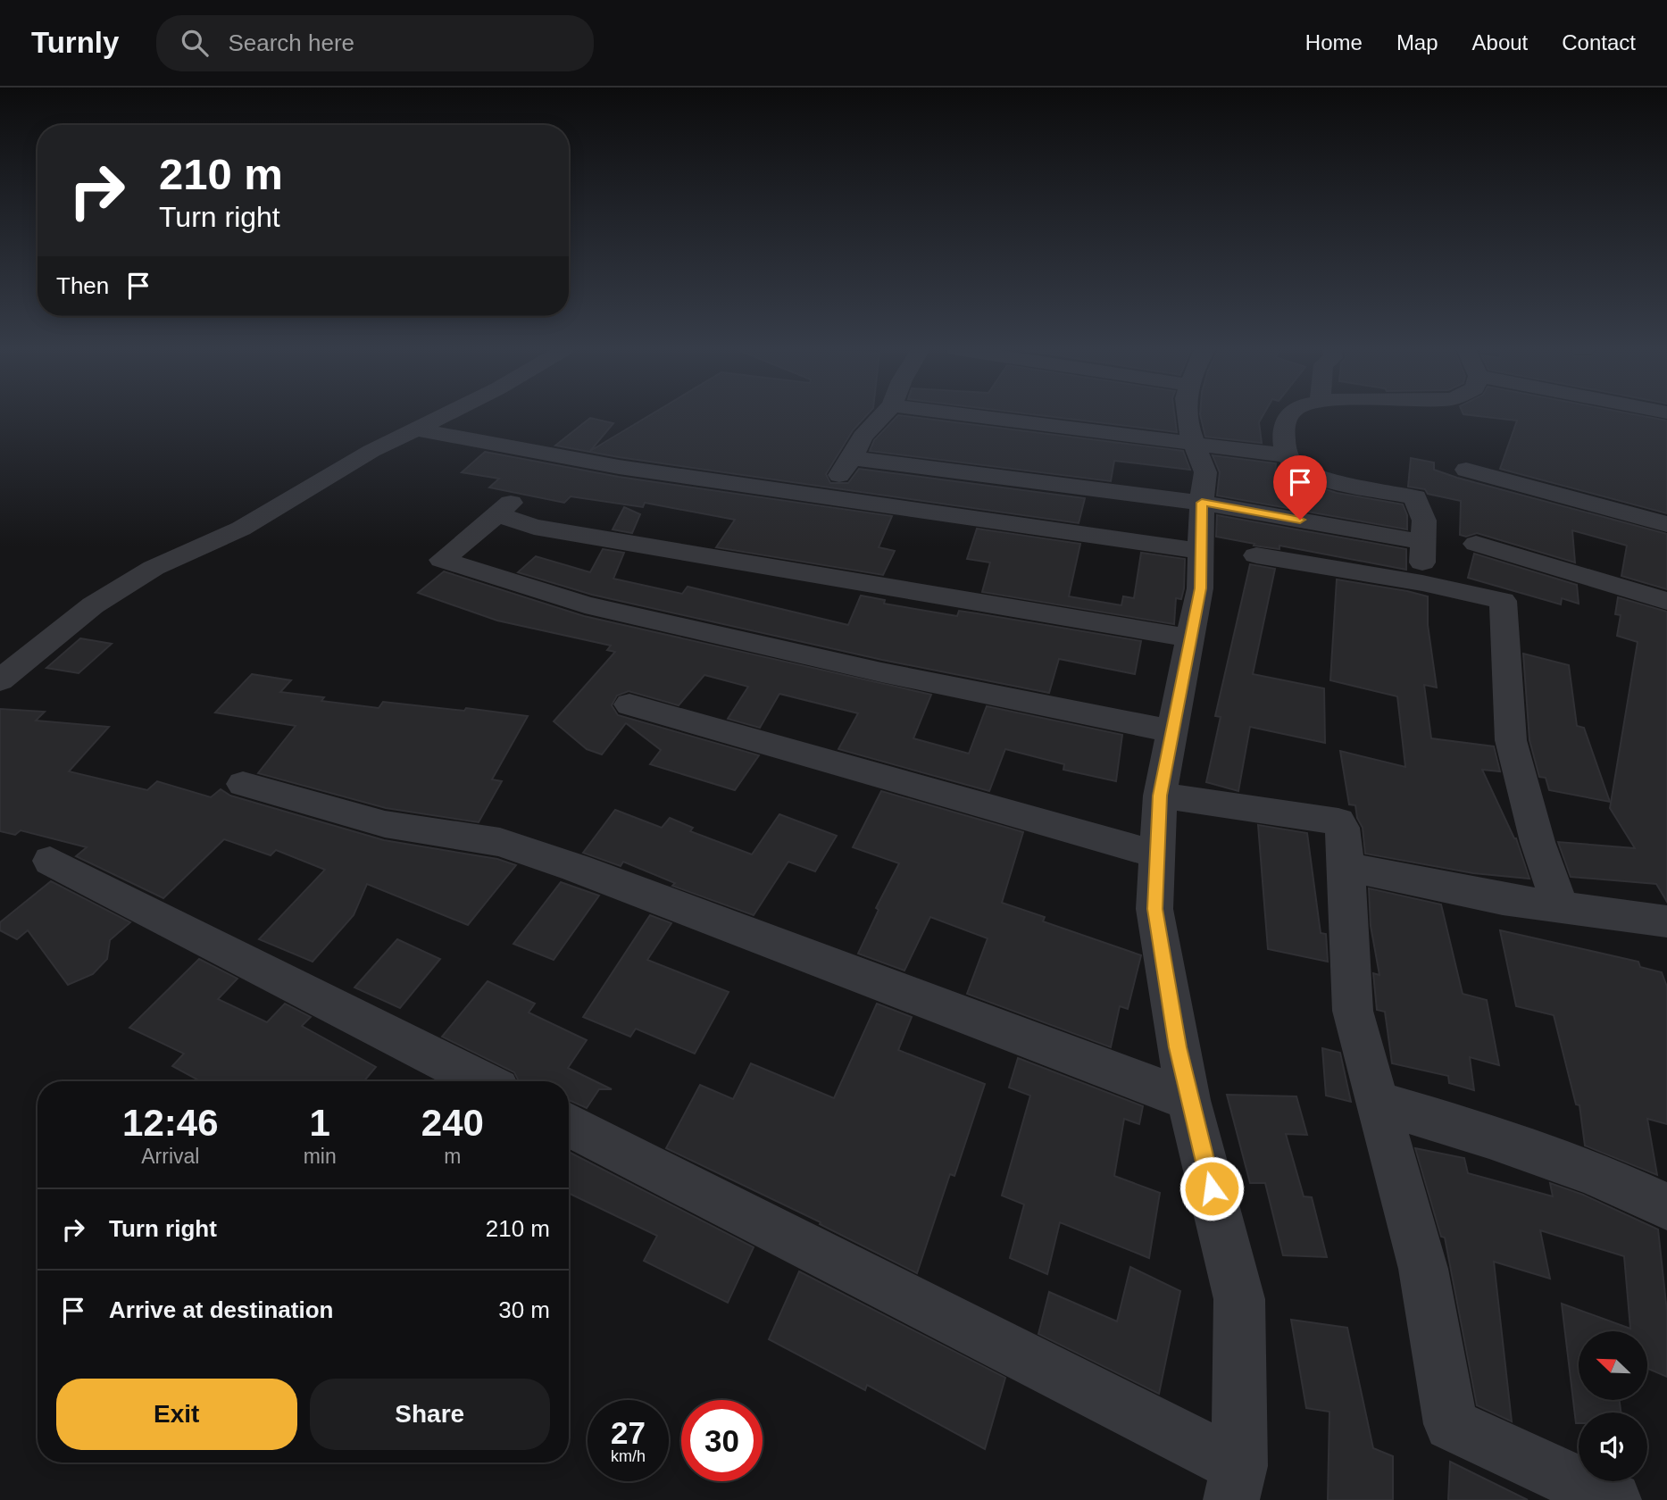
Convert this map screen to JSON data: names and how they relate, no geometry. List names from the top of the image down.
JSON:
{
  "north": "top left",
  "page": {
    "header": "Turnly",
    "search": "Search here",
    "nav": [
      "Home",
      "Map",
      "About",
      "Contact"
    ],
    "turn": ["210 m", "Turn right"],
    "then": "Then",
    "eta": [
      "12:46",
      "Arrival",
      "1",
      "min",
      "240",
      "m"
    ],
    "list": [
      {
        "name": "Turn right",
        "value": "210 m"
      },
      {
        "name": "Arrive at destination",
        "value": "30 m"
      }
    ],
    "buttons": ["Exit", "Share"],
    "speed": "27 km/h",
    "limit": "30"
  }
}
